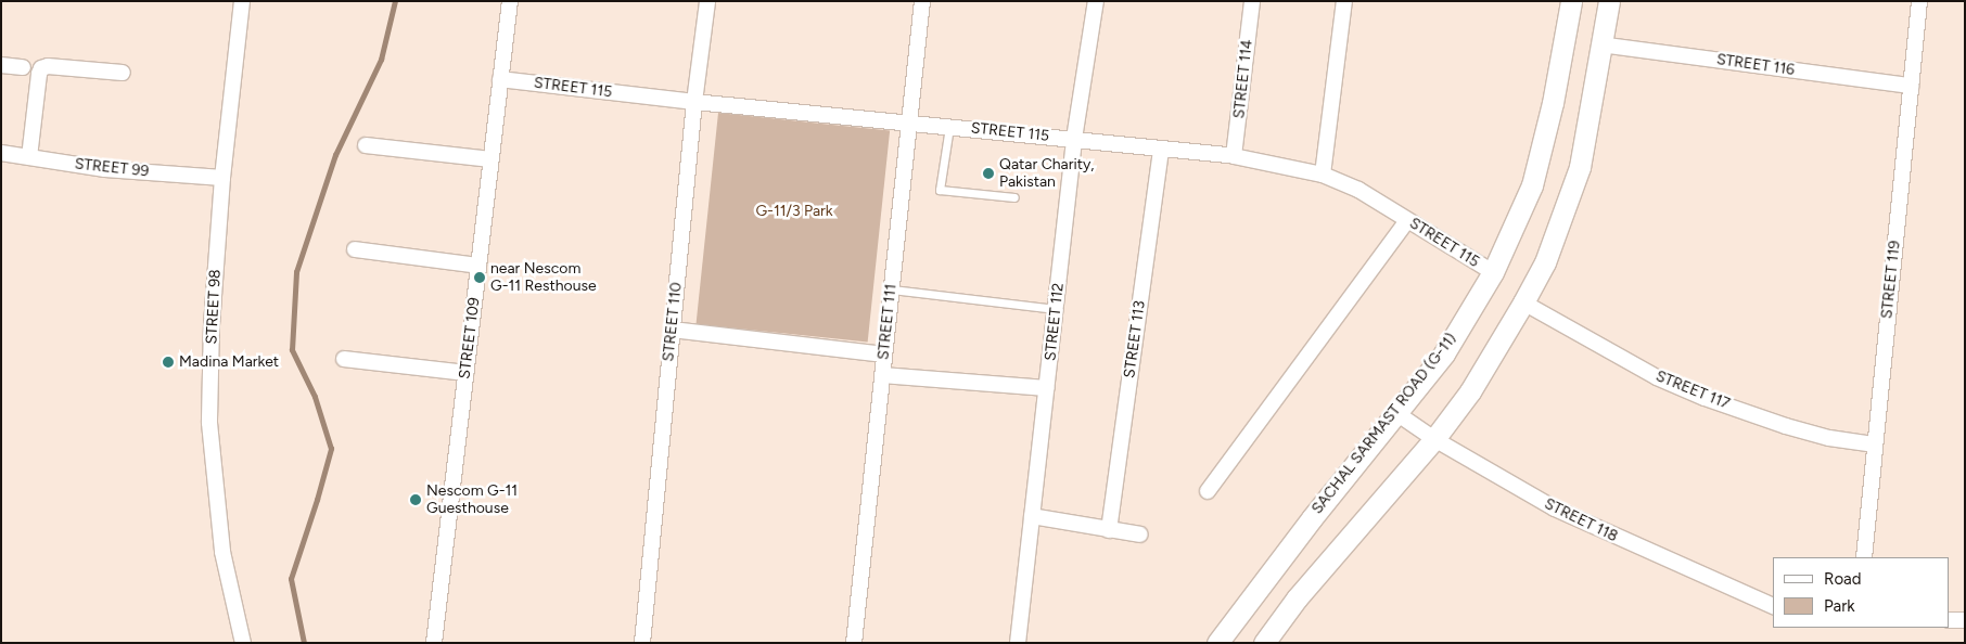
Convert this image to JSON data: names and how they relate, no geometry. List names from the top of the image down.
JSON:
{
  "streets": {
    "main road": ["SACHAL SARMAST ROAD (G-11)"],
    "street": [
      "STREET 116",
      "STREET 114",
      "STREET 115",
      "STREET 99",
      "STREET 119",
      "STREET 98",
      "STREET 110",
      "STREET 111",
      "STREET 112",
      "STREET 109",
      "STREET 113",
      "STREET 117",
      "STREET 118"
    ]
  },
  "crossings": [
    ["STREET 116", "STREET 119"],
    ["STREET 114", "STREET 115"],
    ["STREET 115", "STREET 110"],
    ["STREET 115", "STREET 111"],
    ["STREET 115", "STREET 112"],
    ["STREET 115", "STREET 109"],
    ["STREET 115", "STREET 113"],
    ["STREET 115", "SACHAL SARMAST ROAD (G-11)"],
    ["STREET 99", "STREET 98"],
    ["STREET 119", "STREET 117"],
    ["SACHAL SARMAST ROAD (G-11)", "STREET 118"]
  ],
  "parks": ["G-11/3 Park"],
  "places": [
    "Qatar Charity, Pakistan",
    "near Nescom G-11 Resthouse",
    "Madina Market",
    "Nescom G-11 Guesthouse"
  ],
  "legend": ["Road", "Park"]
}
